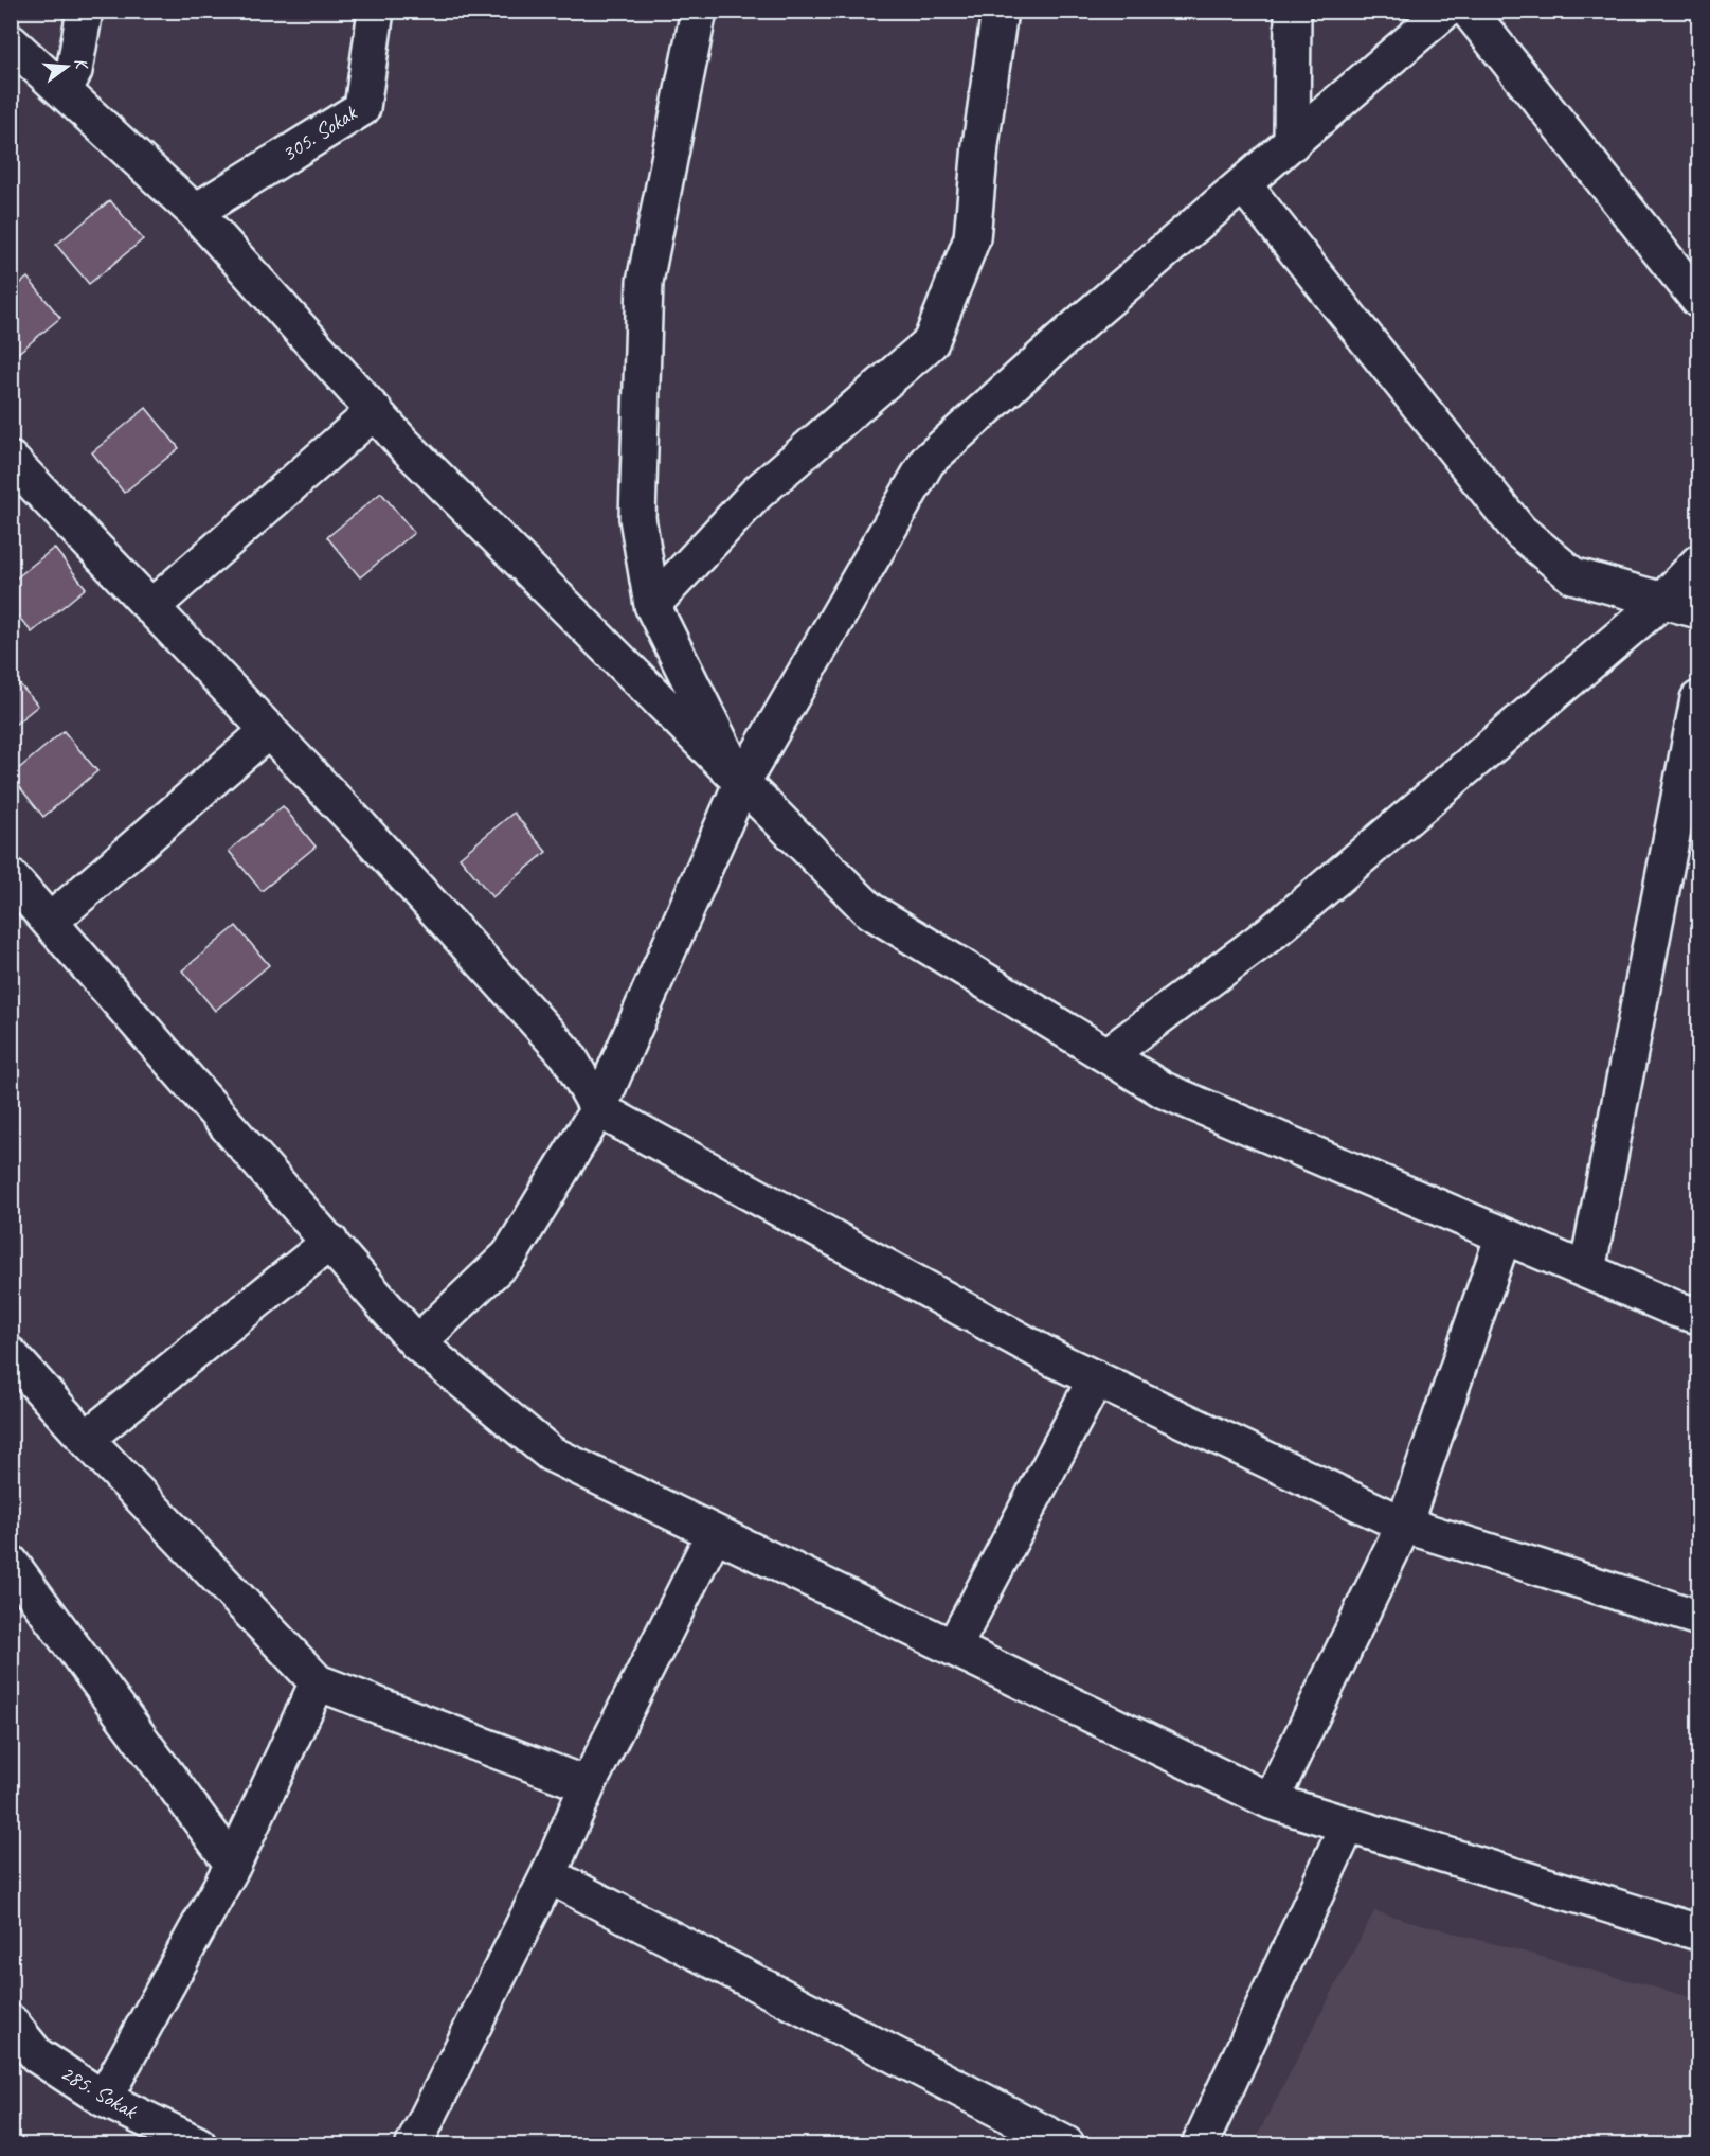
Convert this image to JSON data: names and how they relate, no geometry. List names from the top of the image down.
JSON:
{
  "streets": {
    "street": ["305. Sokak", "285. Sokak"]
  },
  "north": "right"
}
